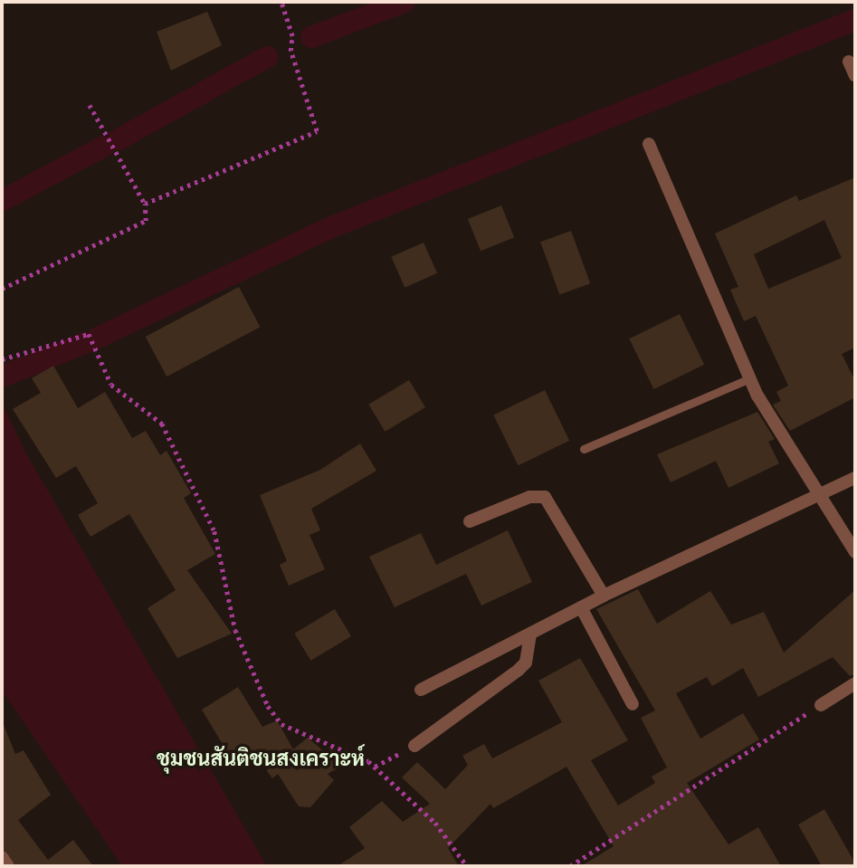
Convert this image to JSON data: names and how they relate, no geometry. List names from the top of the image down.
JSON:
{
  "districts": ["ชุมชนสันติชนสงเคราะห์"]
}
